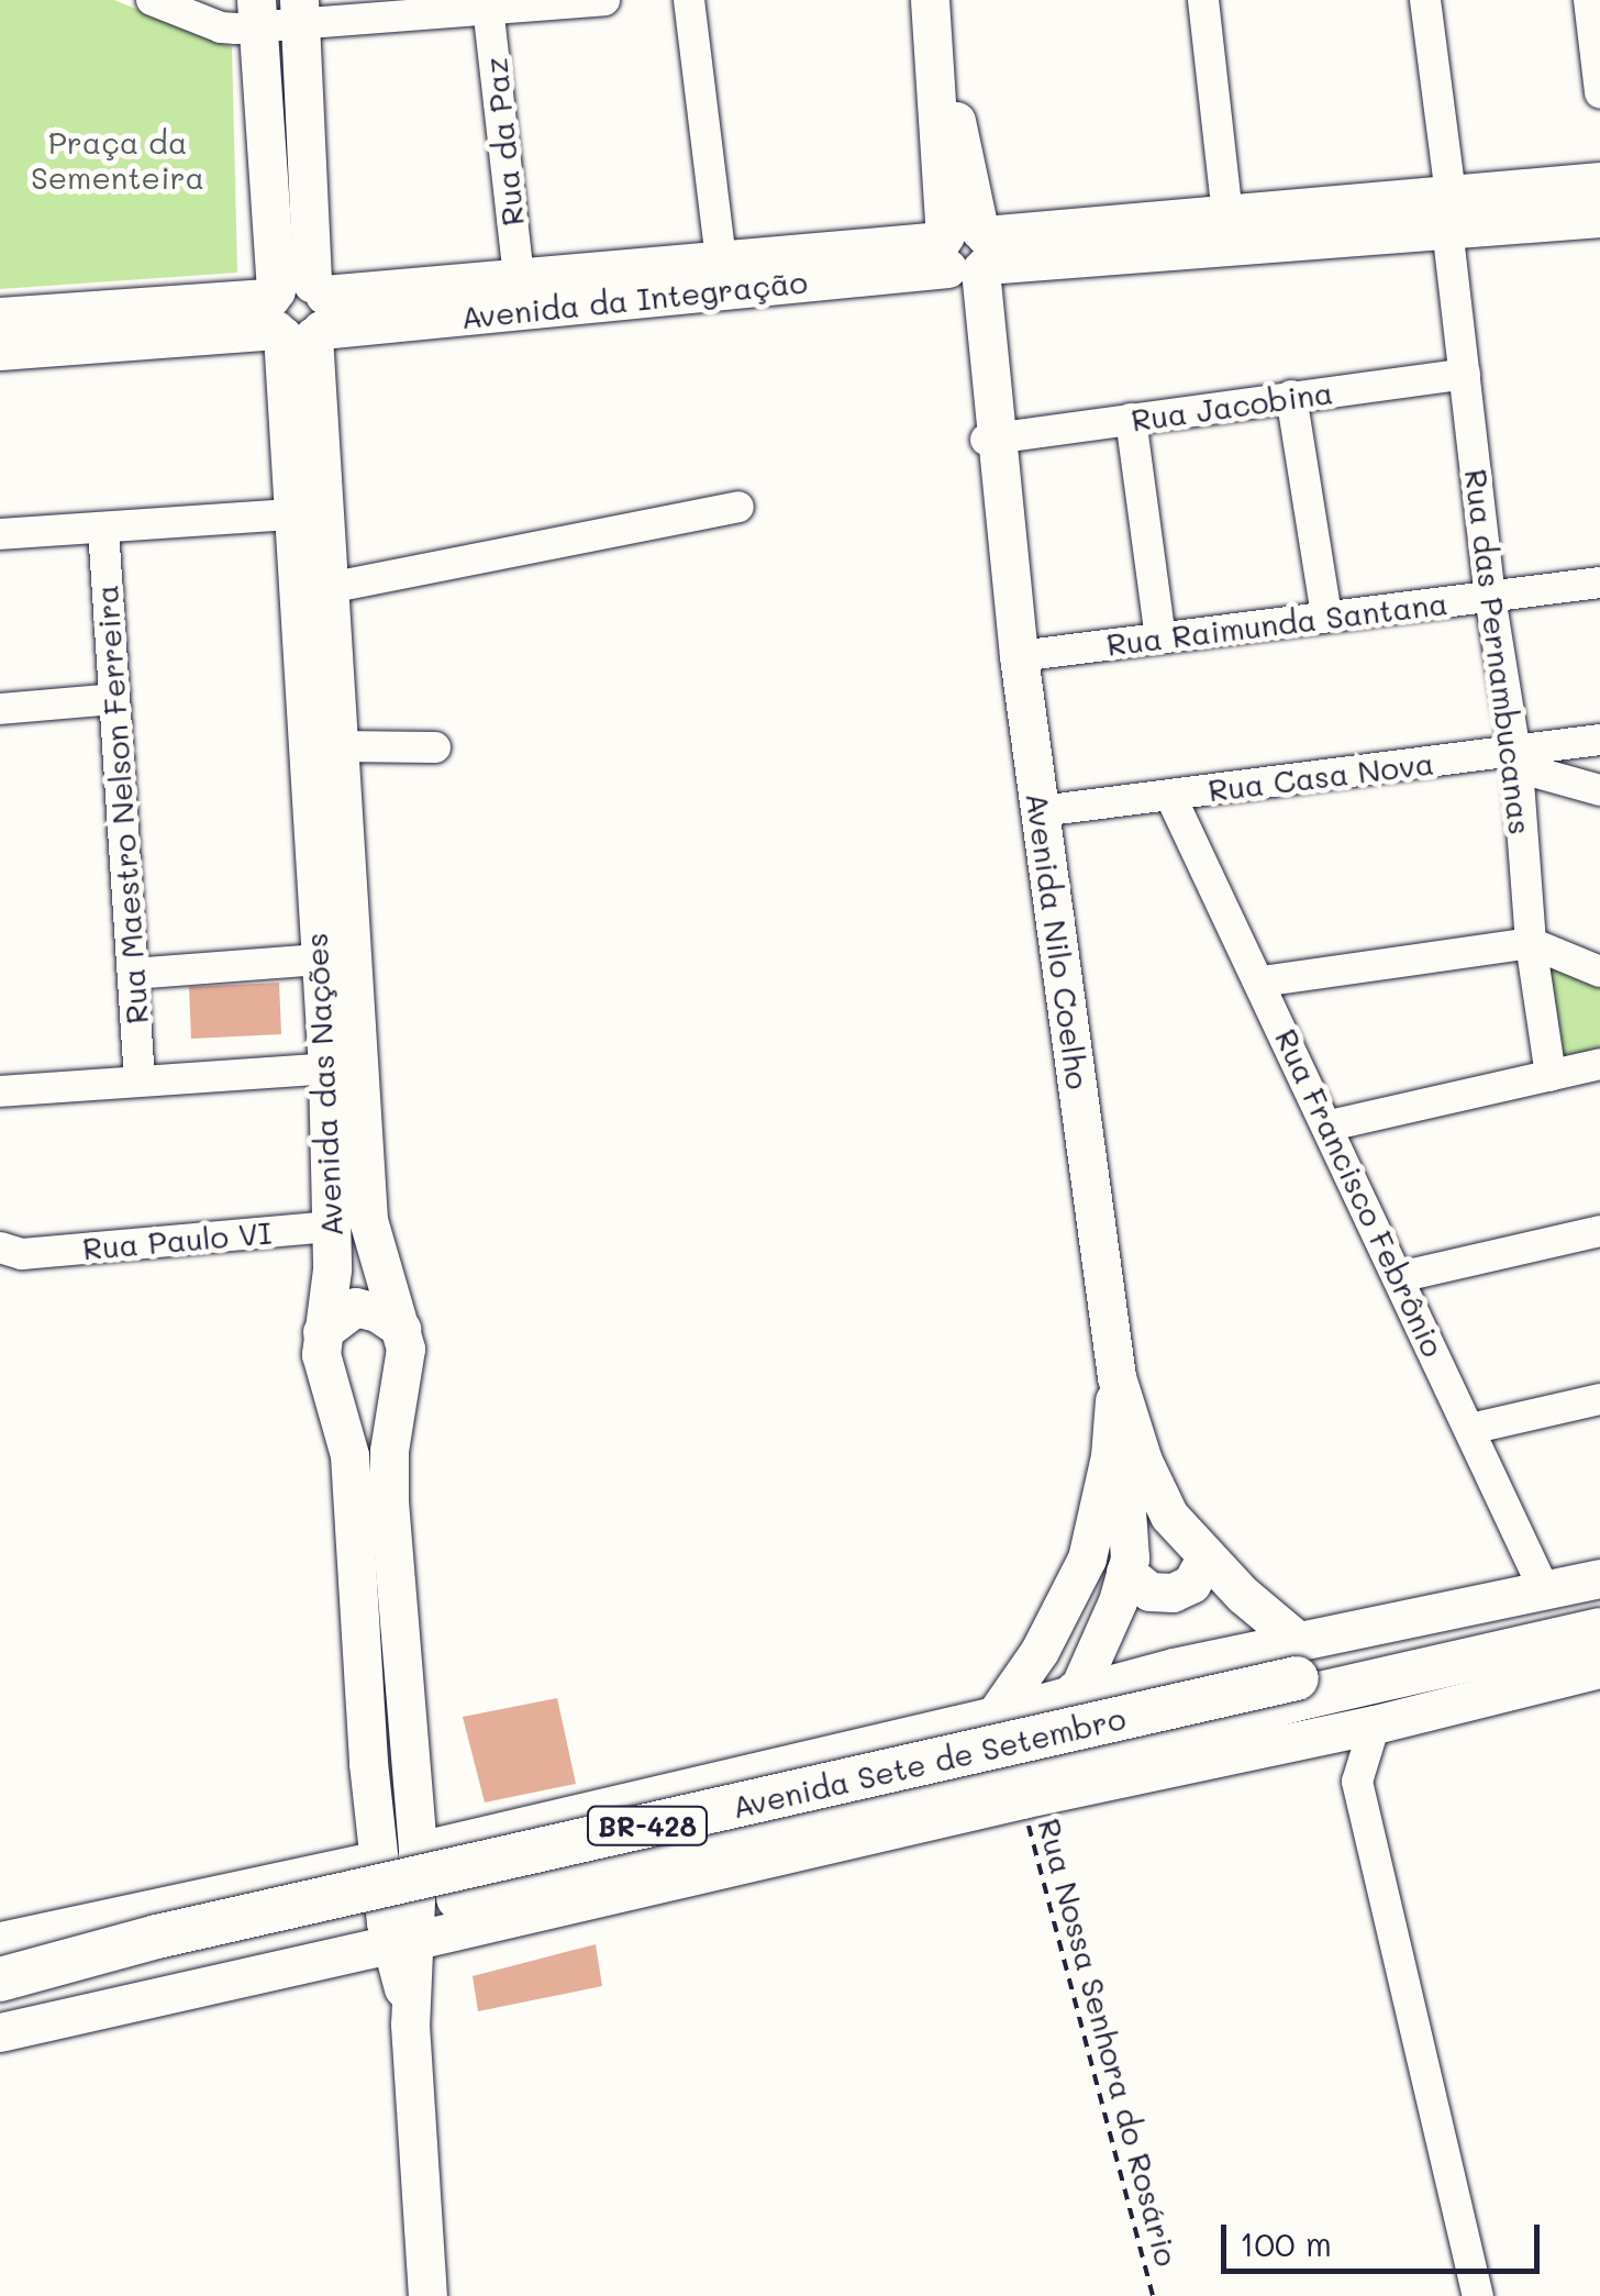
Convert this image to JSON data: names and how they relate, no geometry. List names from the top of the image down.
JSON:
{
  "streets": {
    "highway": ["Avenida Sete de Setembro", "BR-428"],
    "main road": ["Avenida da Integração", "Avenida Nilo Coelho", "Avenida das Nações"],
    "street": [
      "Rua da Paz",
      "Rua Jacobina",
      "Rua Raimunda Santana",
      "Rua das Pernambucanas",
      "Rua Casa Nova",
      "Rua Maestro Nelson Ferreira",
      "Rua Francisco Febrônio",
      "Rua Paulo VI"
    ],
    "path": ["Rua Nossa Senhora do Rosário"]
  },
  "crossings": [
    ["Rua da Paz", "Avenida da Integração"],
    ["Avenida da Integração", "Rua das Pernambucanas"],
    ["Avenida da Integração", "Avenida Nilo Coelho"],
    ["Avenida da Integração", "Avenida das Nações"],
    ["Rua Jacobina", "Rua das Pernambucanas"],
    ["Rua Jacobina", "Avenida Nilo Coelho"],
    ["Rua Raimunda Santana", "Rua das Pernambucanas"],
    ["Rua Raimunda Santana", "Avenida Nilo Coelho"],
    ["Rua das Pernambucanas", "Rua Casa Nova"],
    ["Rua Casa Nova", "Avenida Nilo Coelho"],
    ["Rua Casa Nova", "Rua Francisco Febrônio"],
    ["Avenida das Nações", "Rua Paulo VI"],
    ["Avenida das Nações", "Avenida Sete de Setembro"],
    ["Rua Francisco Febrônio", "Avenida Sete de Setembro"],
    ["Avenida Sete de Setembro", "Rua Nossa Senhora do Rosário"]
  ],
  "parks": ["Praça da Sementeira"],
  "scale_bar": "100 m"
}
